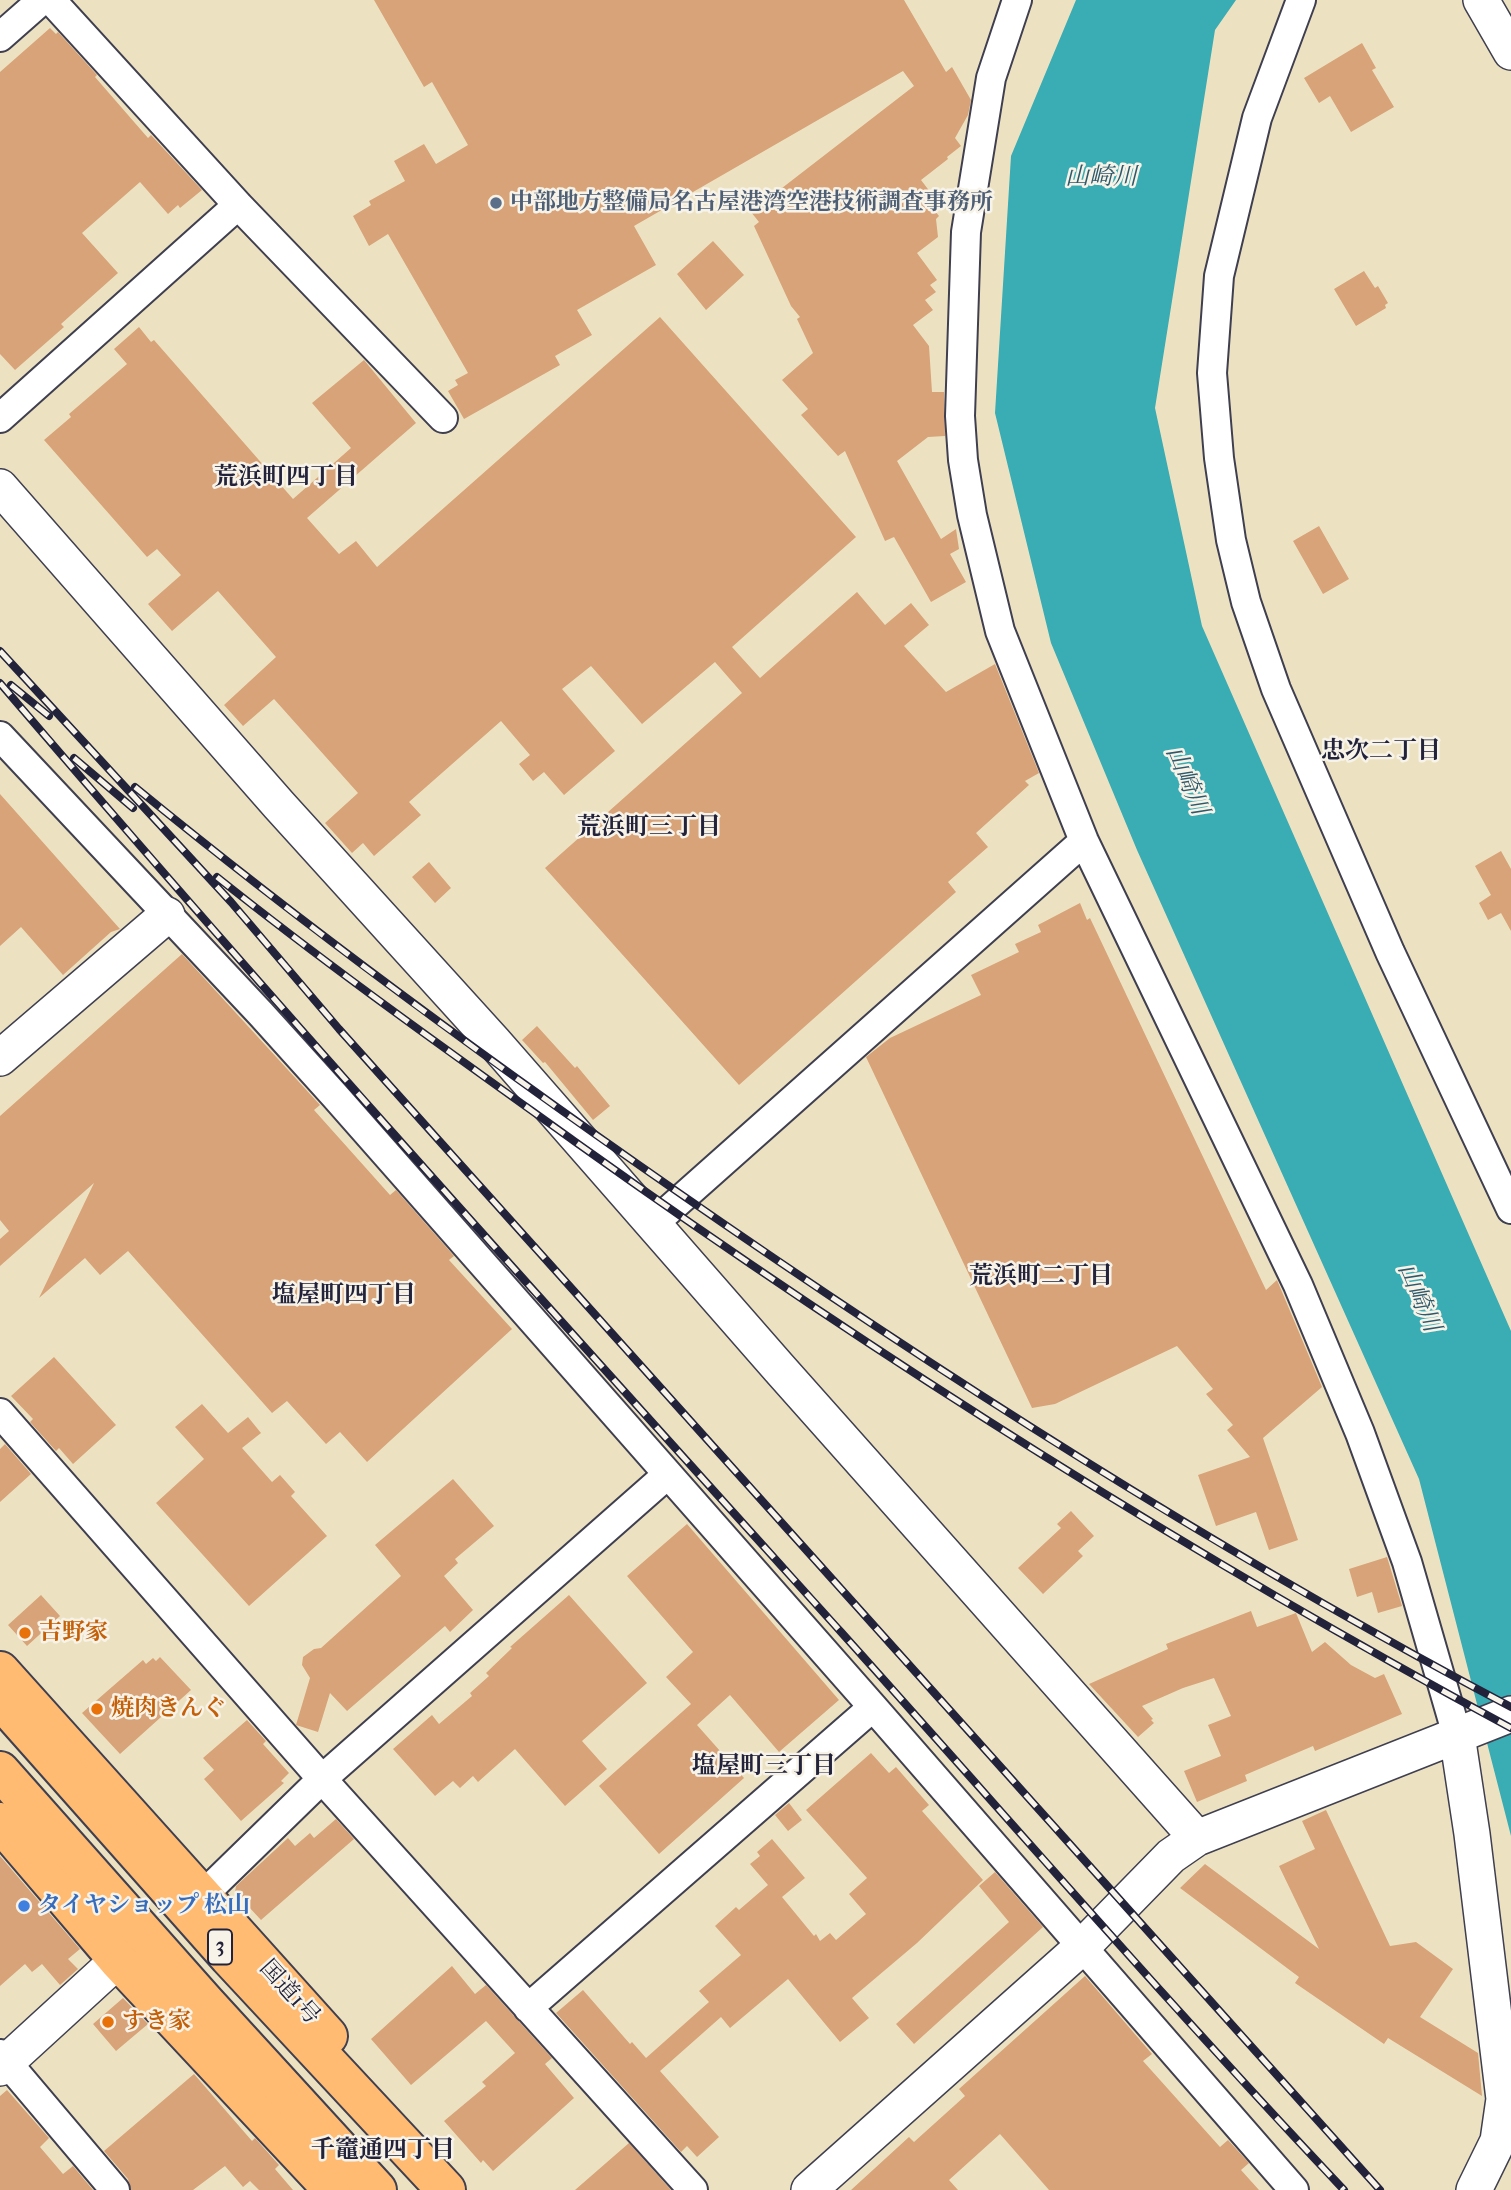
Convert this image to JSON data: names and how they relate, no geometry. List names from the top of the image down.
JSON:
{
  "streets": {
    "highway": ["3", "国道1号"]
  },
  "districts": [
    "荒浜町四丁目",
    "忠次二丁目",
    "荒浜町三丁目",
    "荒浜町二丁目",
    "塩屋町四丁目",
    "塩屋町三丁目",
    "千竈通四丁目"
  ],
  "water": ["山崎川"],
  "places": [
    "中部地方整備局名古屋港湾空港技術調査事務所",
    "吉野家",
    "焼肉きんぐ",
    "タイヤショップ 松山",
    "すき家"
  ]
}
